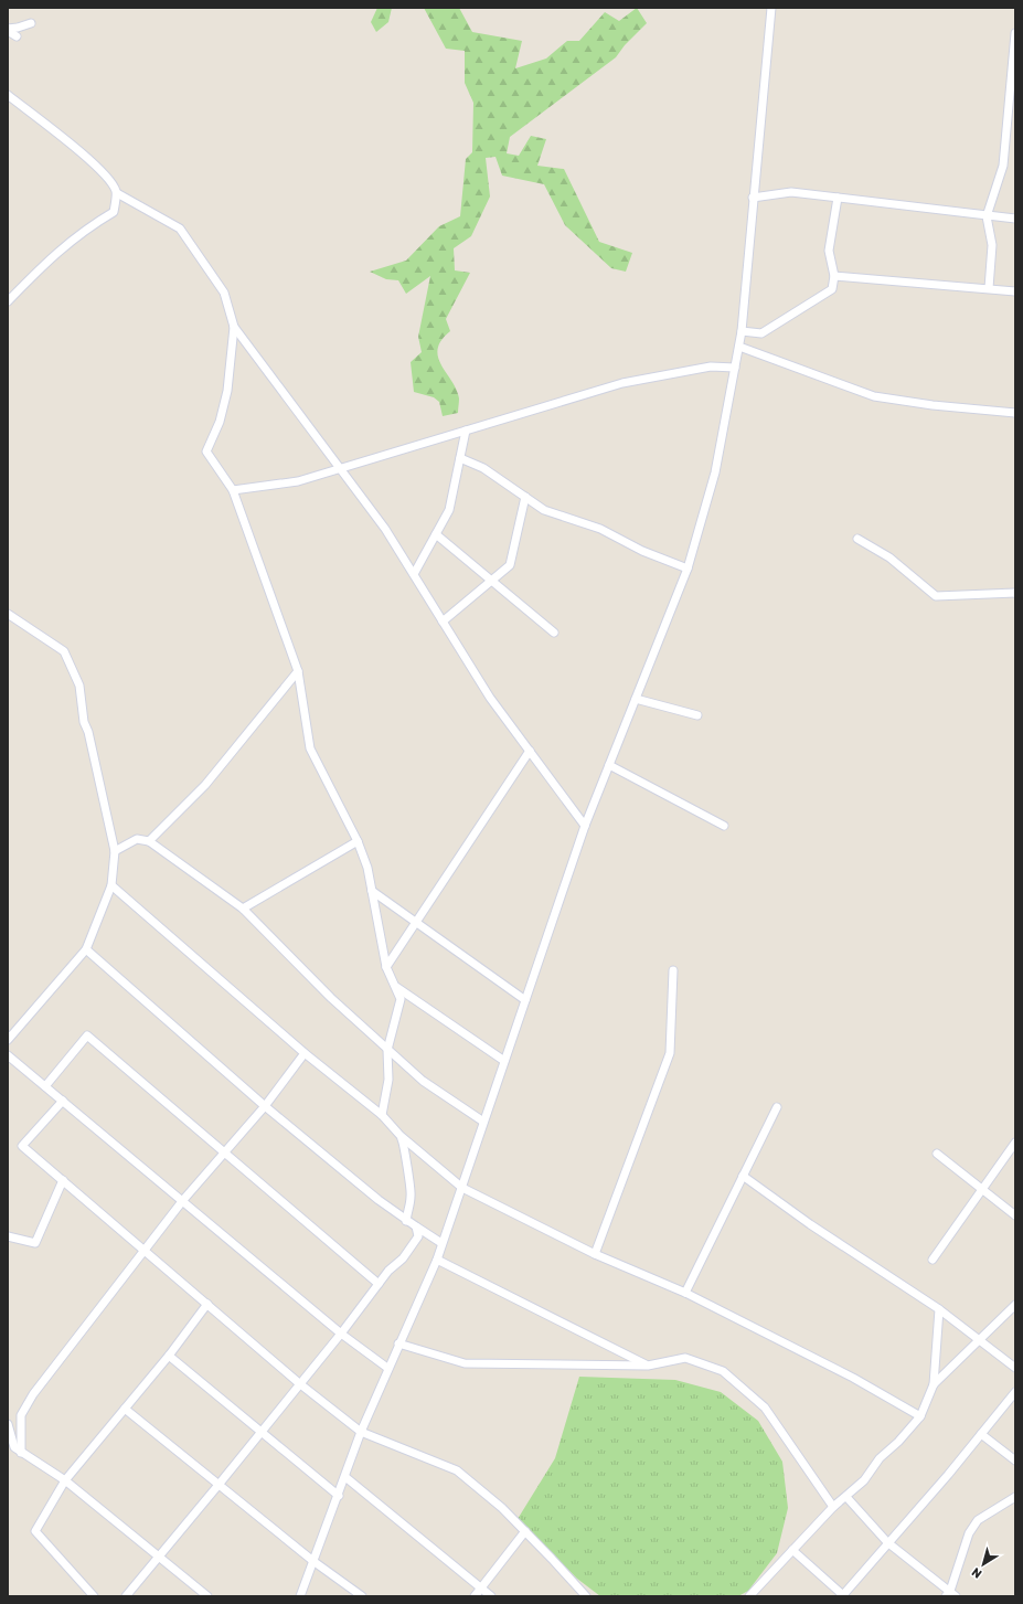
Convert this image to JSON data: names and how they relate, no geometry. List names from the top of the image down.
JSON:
{
  "north": "bottom left"
}
